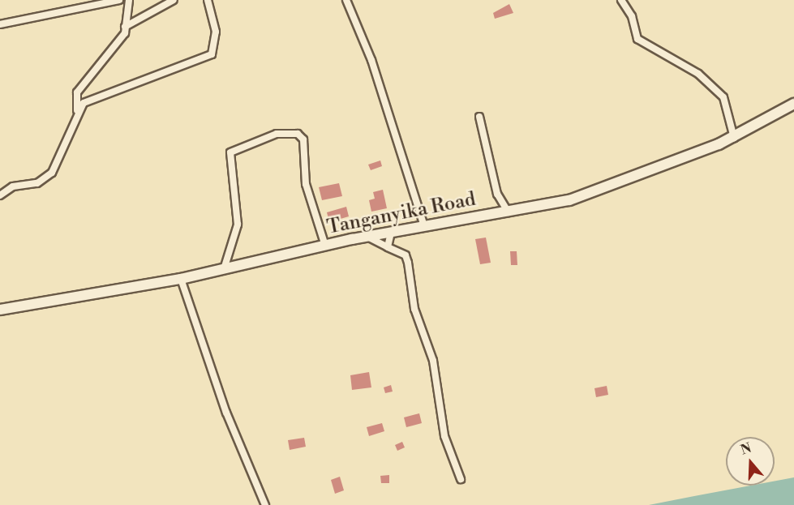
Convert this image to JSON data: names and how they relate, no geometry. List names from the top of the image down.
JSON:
{
  "streets": {
    "street": ["Tanganyika Road"]
  },
  "north": "top"
}
